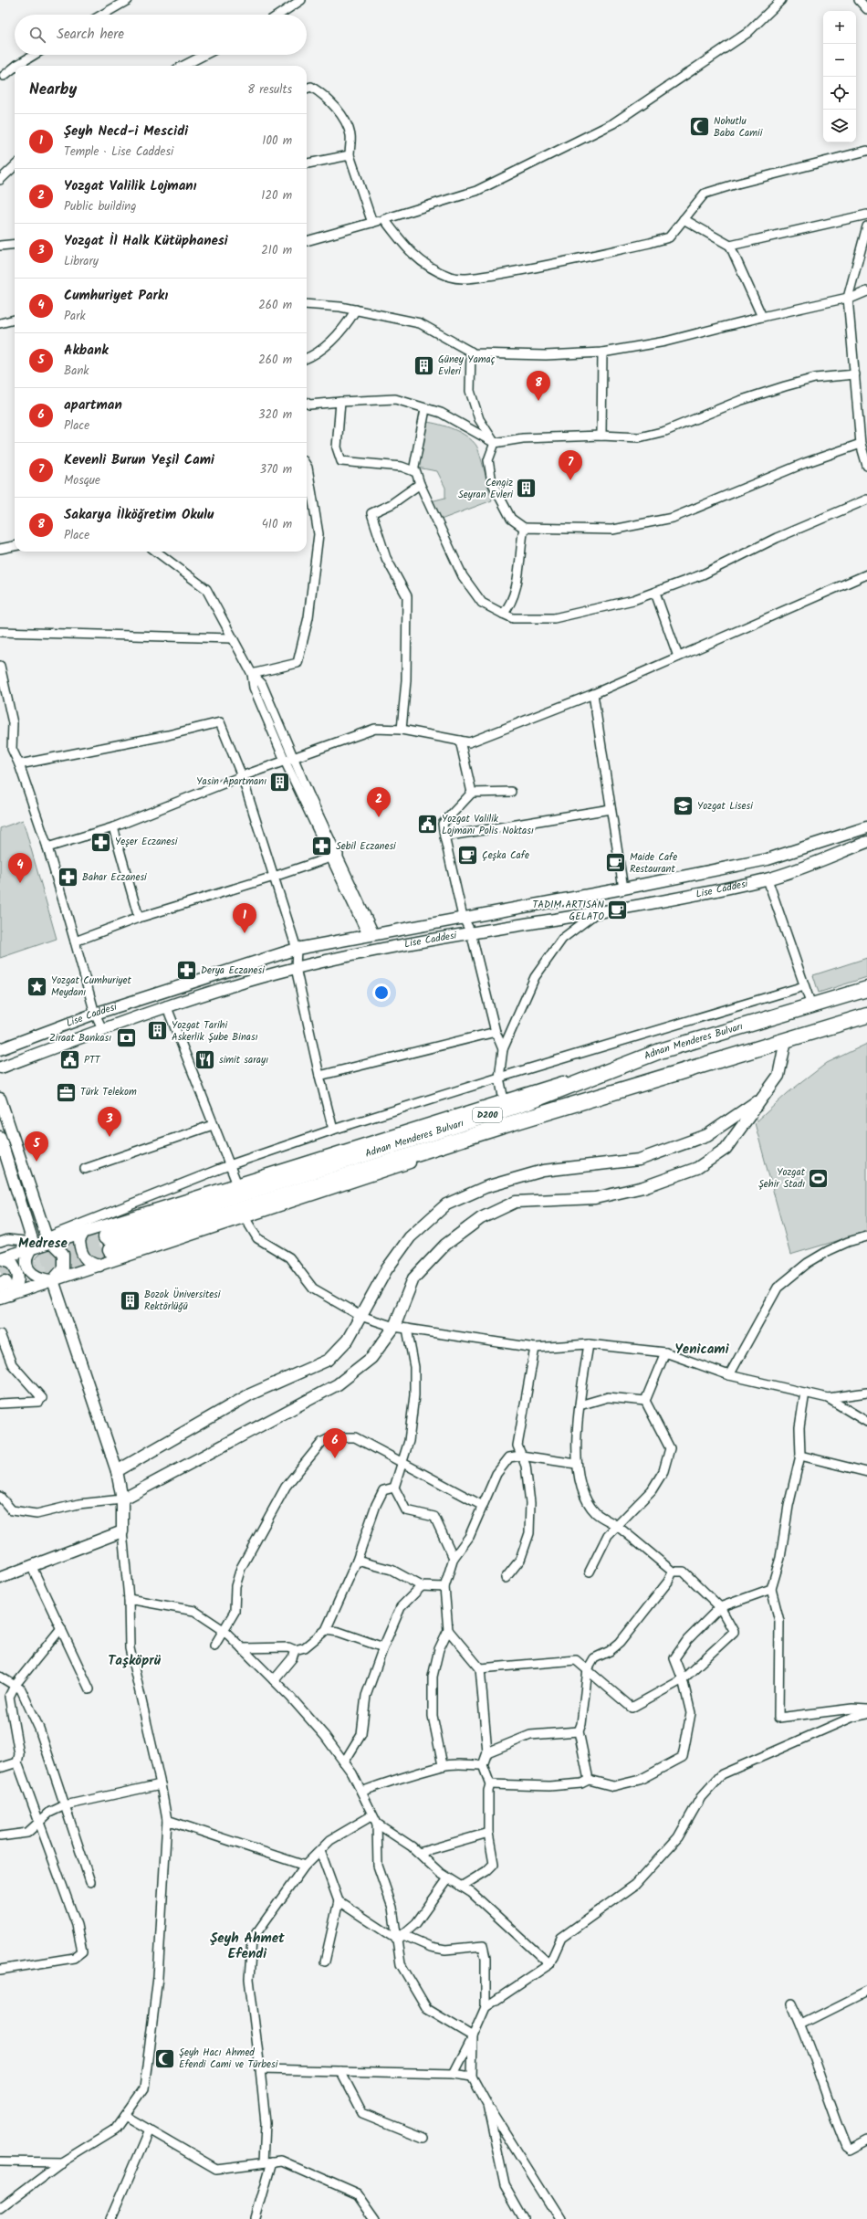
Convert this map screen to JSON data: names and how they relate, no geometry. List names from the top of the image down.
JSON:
{
  "streets": {
    "highway": ["Adnan Menderes Bulvarı", "D200"],
    "street": ["Lise Caddesi"]
  },
  "districts": [
    "Medrese",
    "Yenicami",
    "Taşköprü",
    "Şeyh Ahmet Efendi"
  ],
  "places": {
    "mosque": ["Nohutlu Baba Camii", "Şeyh Hacı Ahmed Efendi Cami ve Türbesi"],
    "building": [
      "Güney Yamaç Evleri",
      "Cengiz Seyran Evleri",
      "Yasin Apartmanı",
      "Yozgat Tarihi Askerlik Şube Binası",
      "Bozok Üniversitesi Rektörlüğü"
    ],
    "school or university": ["Yozgat Lisesi"],
    "public building": ["Yozgat Valilik Lojmanı Polis Noktası", "PTT"],
    "pharmacy": [
      "Yeşer Eczanesi",
      "Sebil Eczanesi",
      "Bahar Eczanesi",
      "Derya Eczanesi"
    ],
    "cafe": ["Çeşka Cafe", "Maide Cafe Restaurant", "TADIM ARTISAN GELATO"],
    "place": ["Yozgat Cumhuriyet Meydanı"],
    "bank": ["Ziraat Bankası"],
    "restaurant": ["simit sarayı"],
    "office": ["Türk Telekom"],
    "sports": ["Yozgat Şehir Stadı"]
  },
  "page": {
    "map_buttons": ["+", "−"],
    "search": "Search here",
    "heading": ["Nearby", "8 results"],
    "list": [
      {
        "mark": "1",
        "name": "Şeyh Necd-i Mescidi",
        "note": "Temple · Lise Caddesi",
        "value": "100 m"
      },
      {
        "mark": "2",
        "name": "Yozgat Valilik Lojmanı",
        "note": "Public building",
        "value": "120 m"
      },
      {
        "mark": "3",
        "name": "Yozgat İl Halk Kütüphanesi",
        "note": "Library",
        "value": "210 m"
      },
      {
        "mark": "4",
        "name": "Cumhuriyet Parkı",
        "note": "Park",
        "value": "260 m"
      },
      {
        "mark": "5",
        "name": "Akbank",
        "note": "Bank",
        "value": "260 m"
      },
      {
        "mark": "6",
        "name": "apartman",
        "note": "Place",
        "value": "320 m"
      },
      {
        "mark": "7",
        "name": "Kevenli Burun Yeşil Cami",
        "note": "Mosque",
        "value": "370 m"
      },
      {
        "mark": "8",
        "name": "Sakarya İlköğretim Okulu",
        "note": "Place",
        "value": "410 m"
      }
    ],
    "pins": [
      "8",
      "7",
      "2",
      "4",
      "1",
      "3",
      "5",
      "6"
    ]
  }
}
